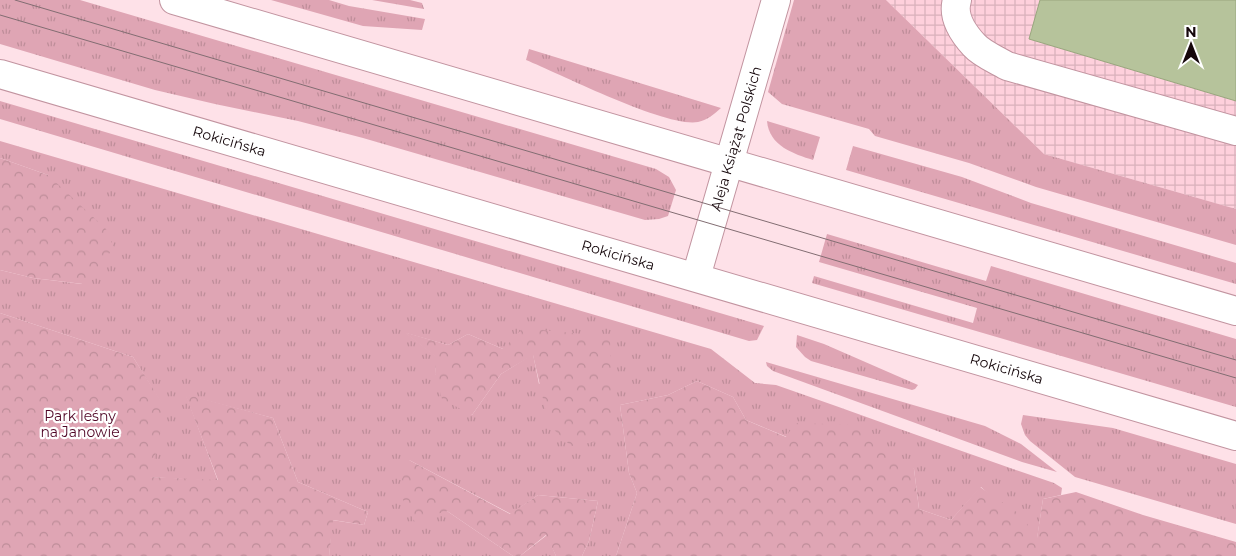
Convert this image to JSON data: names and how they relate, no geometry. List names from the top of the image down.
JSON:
{
  "streets": {
    "main road": ["Aleja Książąt Polskich", "Rokicińska"]
  },
  "crossings": [
    ["Aleja Książąt Polskich", "Rokicińska"]
  ],
  "parks": ["Park leśny na Janowie"],
  "north": "top"
}
